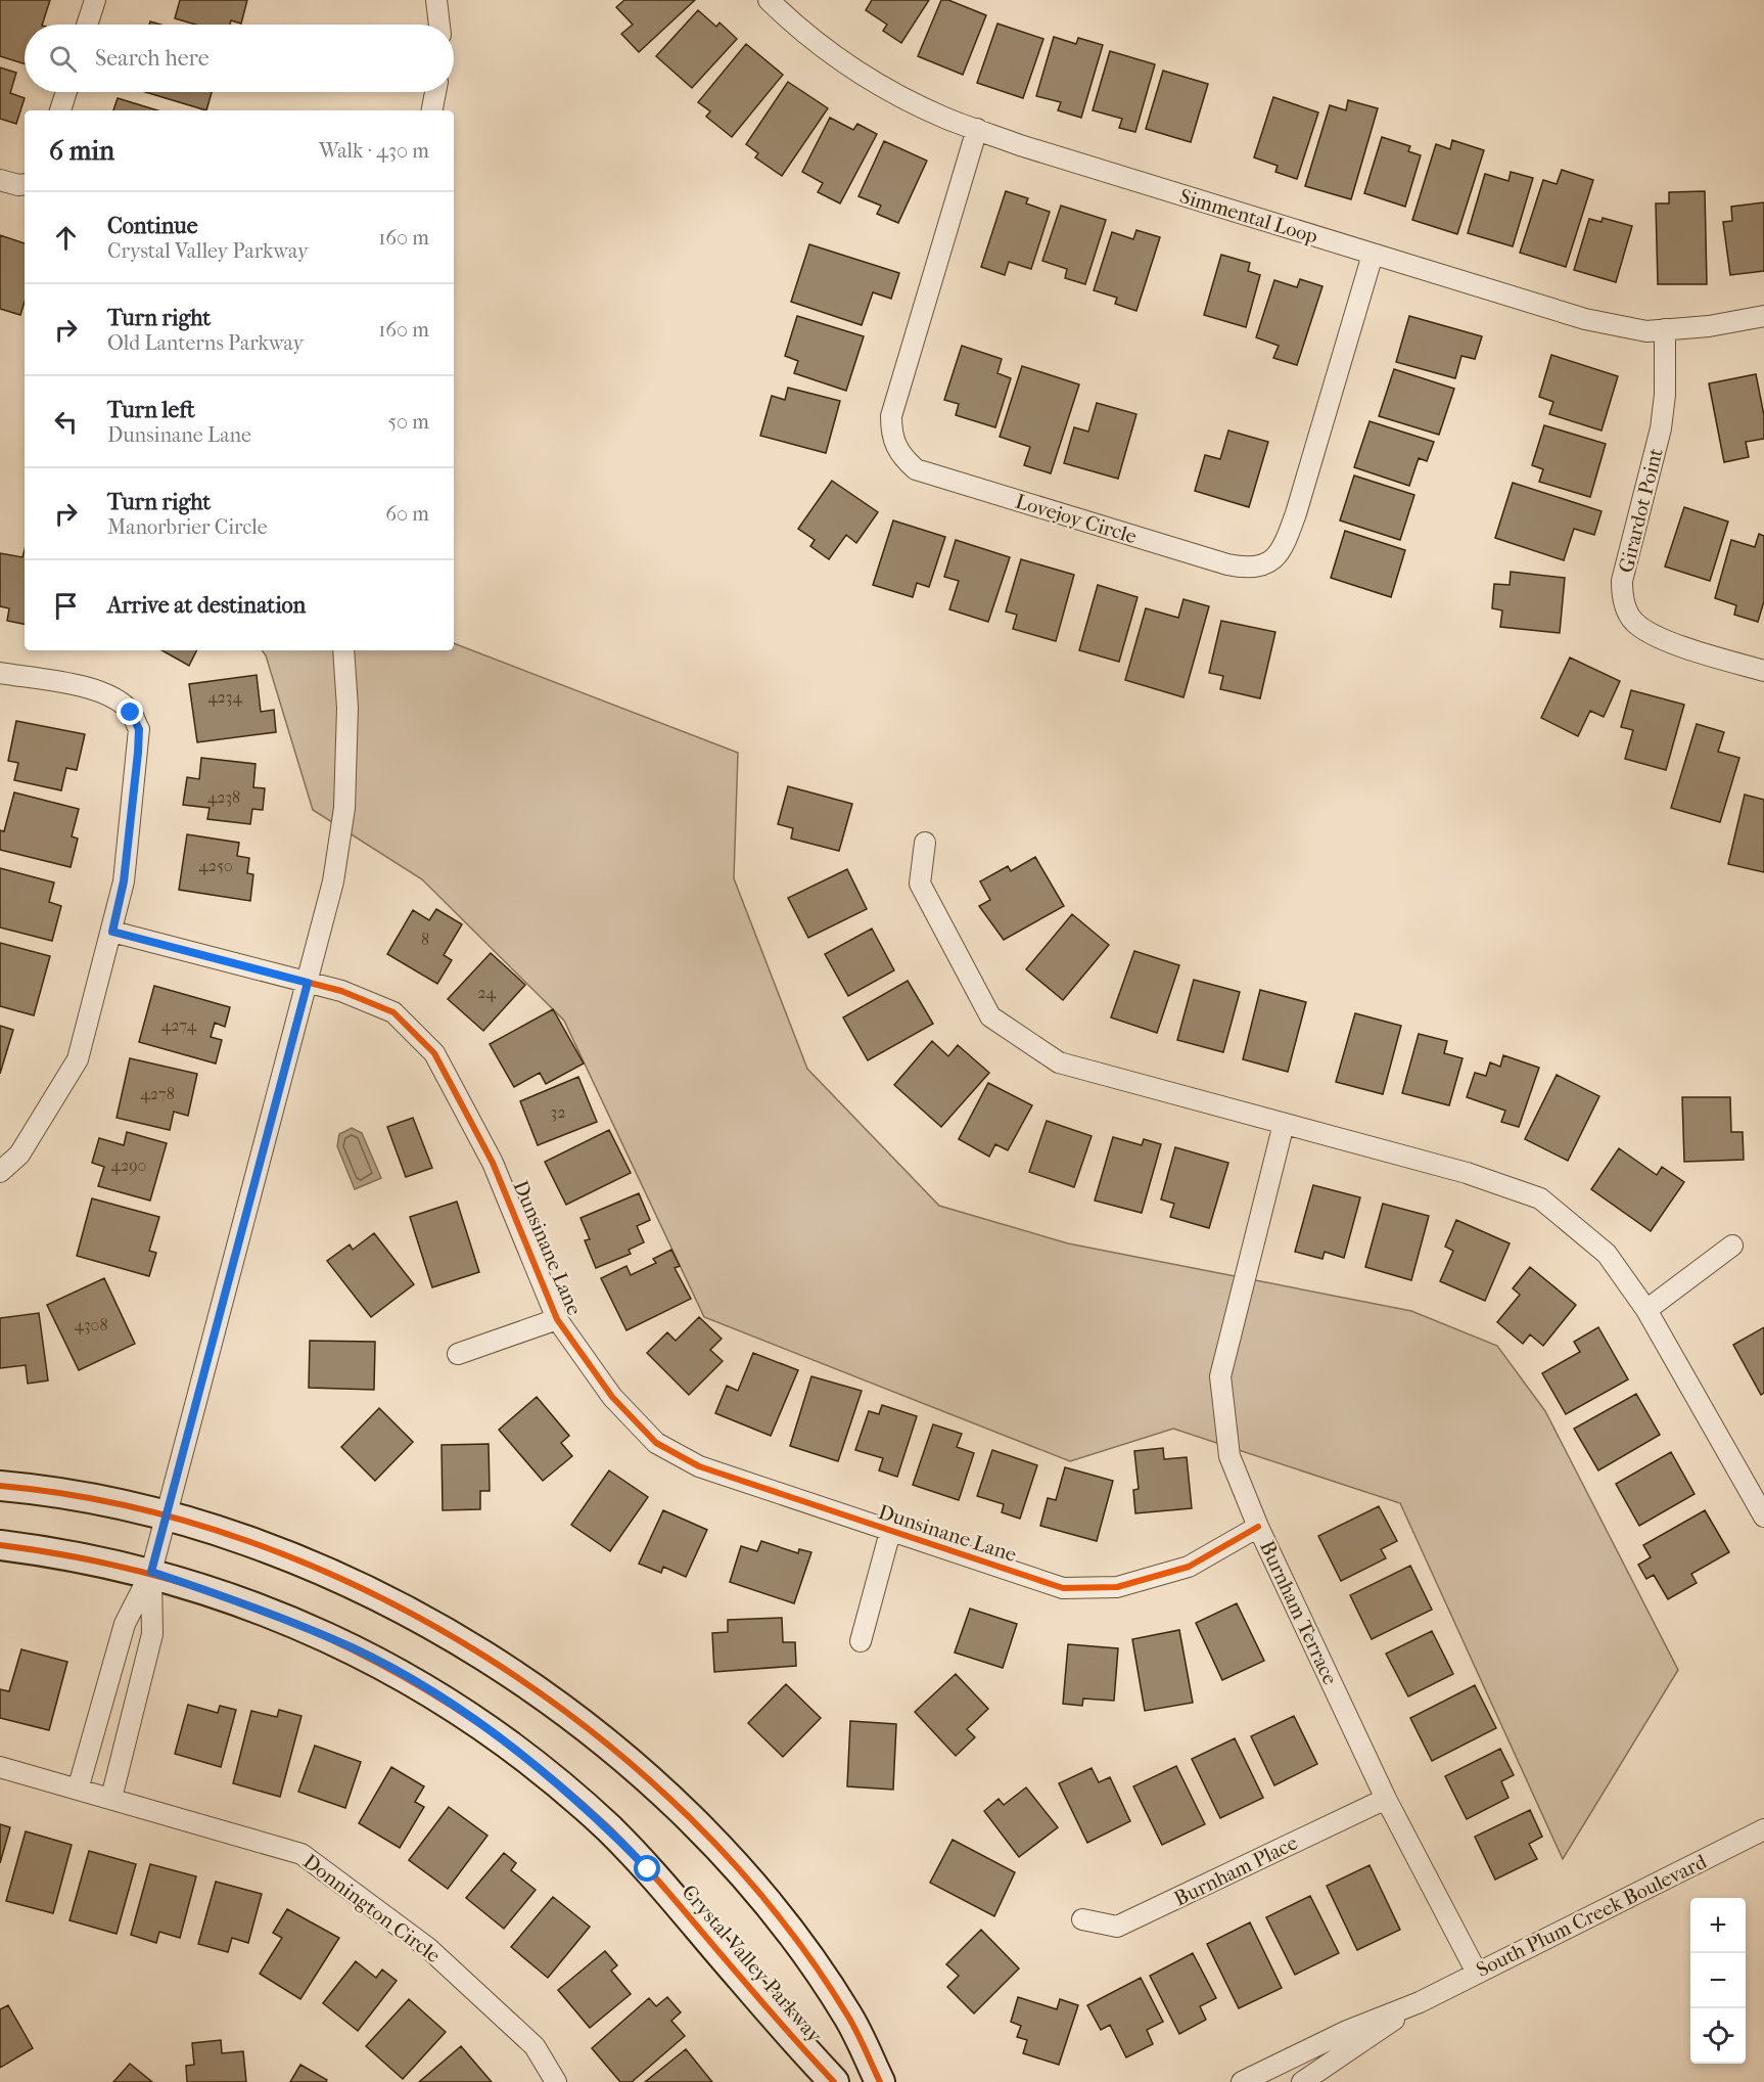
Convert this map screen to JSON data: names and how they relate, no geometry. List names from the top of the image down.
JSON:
{
  "streets": {
    "main road": ["Crystal Valley Parkway"],
    "street": [
      "Simmental Loop",
      "Girardot Point",
      "Lovejoy Circle",
      "Dunsinane Lane",
      "Burnham Terrace",
      "Burnham Place",
      "Donnington Circle",
      "South Plum Creek Boulevard"
    ]
  },
  "crossings": [
    ["Simmental Loop", "Girardot Point"],
    ["Simmental Loop", "Lovejoy Circle"],
    ["Dunsinane Lane", "Burnham Terrace"],
    ["Burnham Terrace", "Burnham Place"],
    ["Burnham Terrace", "South Plum Creek Boulevard"]
  ],
  "house_numbers": [
    "4234",
    "4238",
    "4250",
    "8",
    "24",
    "4274",
    "4278",
    "32",
    "4290",
    "4308"
  ],
  "page": {
    "search": "Search here",
    "heading": ["6 min", "Walk · 430 m"],
    "list": [
      ["Continue", "Crystal Valley Parkway", "160 m"],
      ["Turn right", "Old Lanterns Parkway", "160 m"],
      ["Turn left", "Dunsinane Lane", "50 m"],
      ["Turn right", "Manorbrier Circle", "60 m"],
      "Arrive at destination"
    ],
    "map_buttons": ["+", "−"]
  }
}
